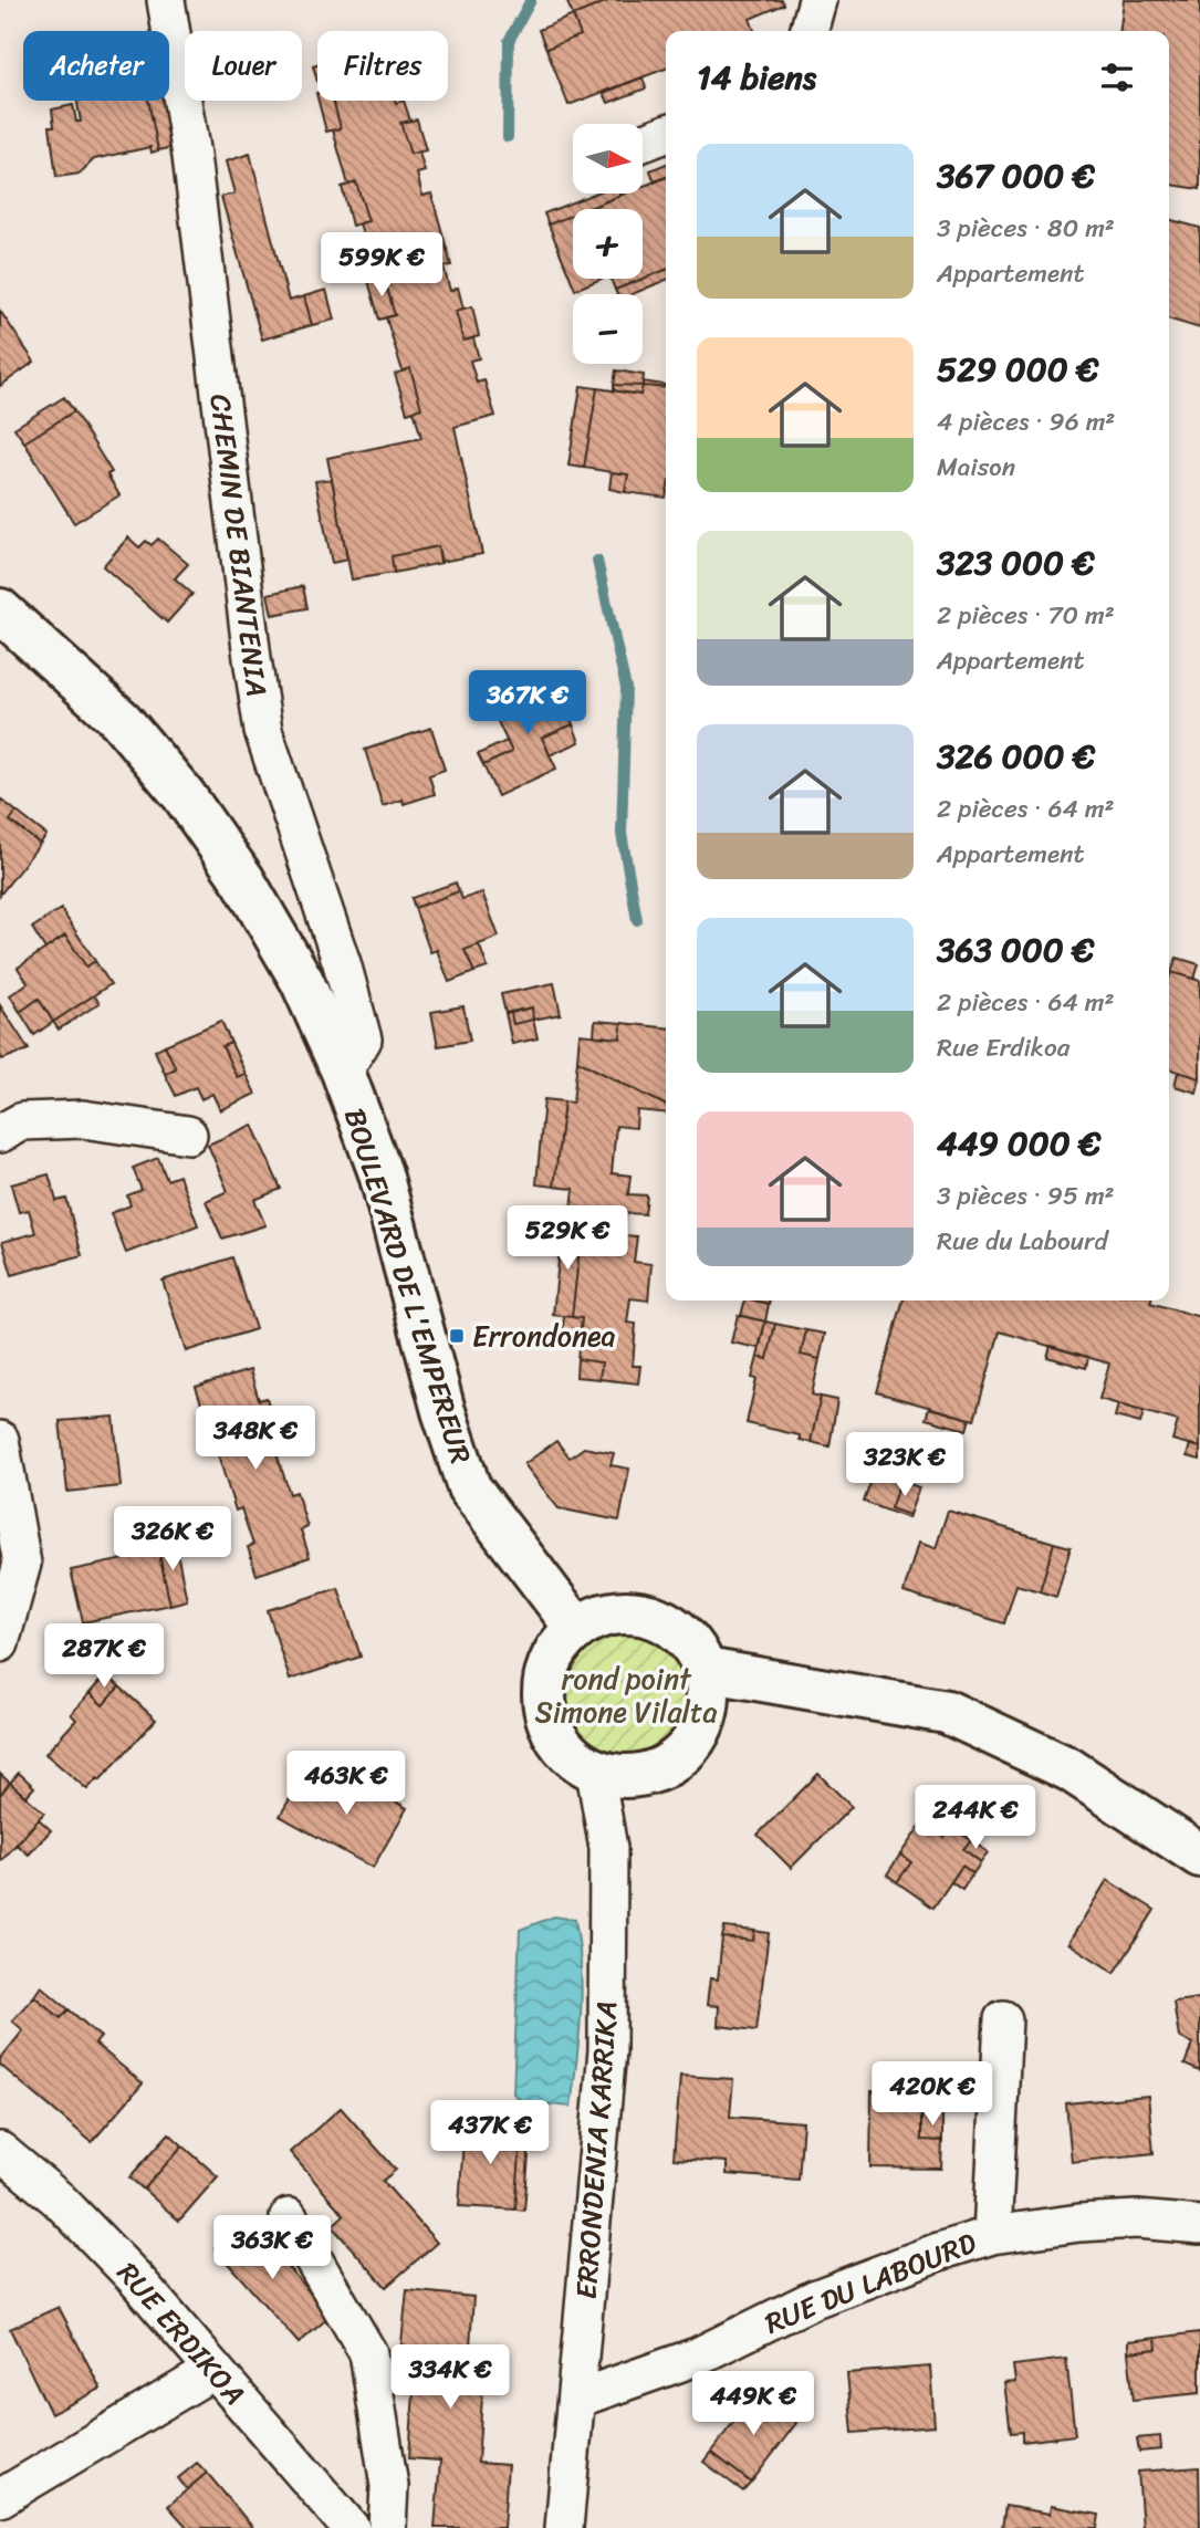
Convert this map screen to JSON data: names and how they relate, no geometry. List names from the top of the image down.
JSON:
{
  "streets": {
    "main road": ["BOULEVARD DE L'EMPEREUR"],
    "street": [
      "CHEMIN DE BIANTENIA",
      "ERRONDENIA KARRIKA",
      "RUE DU LABOURD",
      "RUE ERDIKOA"
    ]
  },
  "crossings": [
    ["CHEMIN DE BIANTENIA", "BOULEVARD DE L'EMPEREUR"],
    ["BOULEVARD DE L'EMPEREUR", "ERRONDENIA KARRIKA"],
    ["ERRONDENIA KARRIKA", "RUE DU LABOURD"]
  ],
  "parks": ["rond point Simone Vilalta"],
  "places": {
    "transit": ["Errondonea"]
  },
  "north": "right",
  "page": {
    "chip": ["Acheter", "Louer", "Filtres"],
    "heading": "14 biens",
    "map_buttons": ["+", "−"],
    "list": [
      {
        "name": "367 000 €",
        "note": "3 pièces · 80 m² · Appartement"
      },
      {
        "name": "529 000 €",
        "note": "4 pièces · 96 m² · Maison"
      },
      {
        "name": "323 000 €",
        "note": "2 pièces · 70 m² · Appartement"
      },
      {
        "name": "326 000 €",
        "note": "2 pièces · 64 m² · Appartement"
      },
      {
        "name": "363 000 €",
        "note": "2 pièces · 64 m² · Rue Erdikoa"
      },
      {
        "name": "449 000 €",
        "note": "3 pièces · 95 m² · Rue du Labourd"
      }
    ],
    "price": [
      "599K €",
      "367K €",
      "529K €",
      "348K €",
      "323K €",
      "326K €",
      "287K €",
      "463K €",
      "244K €",
      "420K €",
      "437K €",
      "363K €",
      "334K €",
      "449K €"
    ]
  }
}
